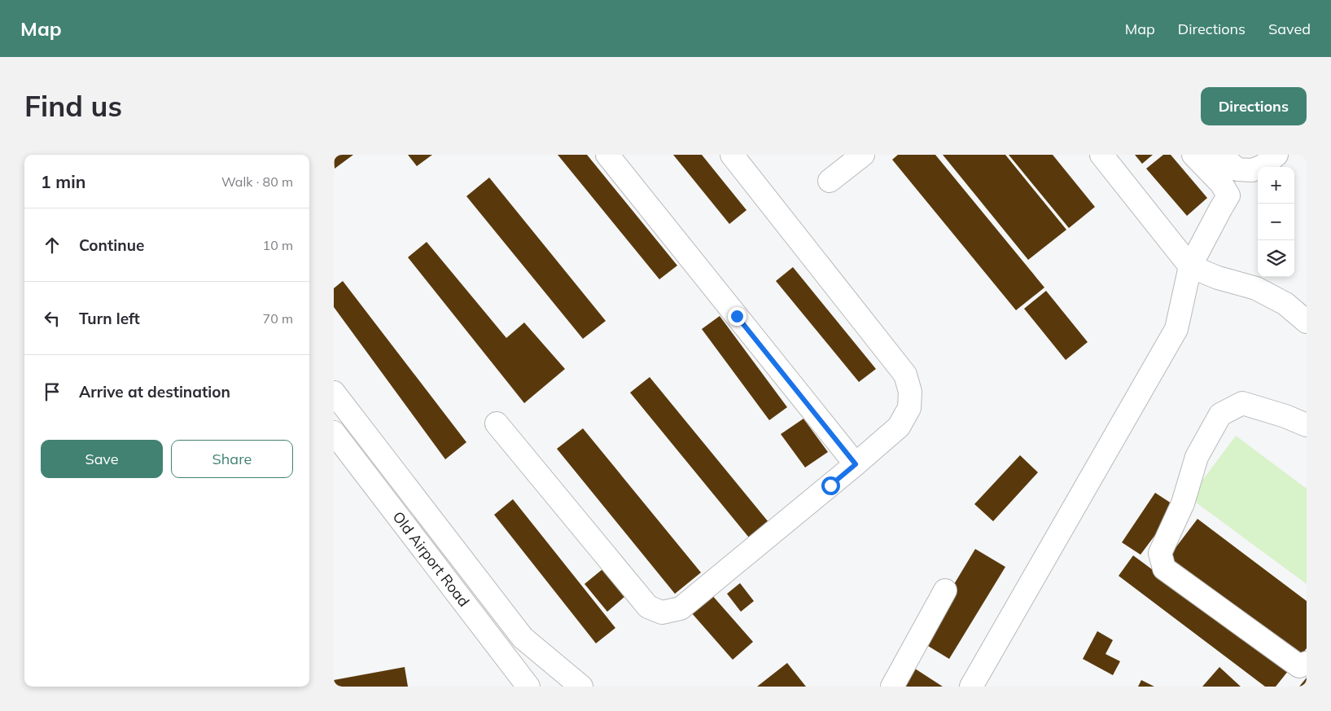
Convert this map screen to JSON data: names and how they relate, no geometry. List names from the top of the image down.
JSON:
{
  "streets": {
    "street": ["Old Airport Road"]
  },
  "page": {
    "header": "Map",
    "nav": ["Map", "Directions", "Saved"],
    "buttons": [
      "Directions",
      ["Save", "Share"]
    ],
    "title": "Find us",
    "heading": ["1 min", "Walk · 80 m"],
    "map_buttons": ["+", "−"],
    "list": [
      ["Continue", "10 m"],
      ["Turn left", "70 m"],
      "Arrive at destination"
    ]
  }
}
